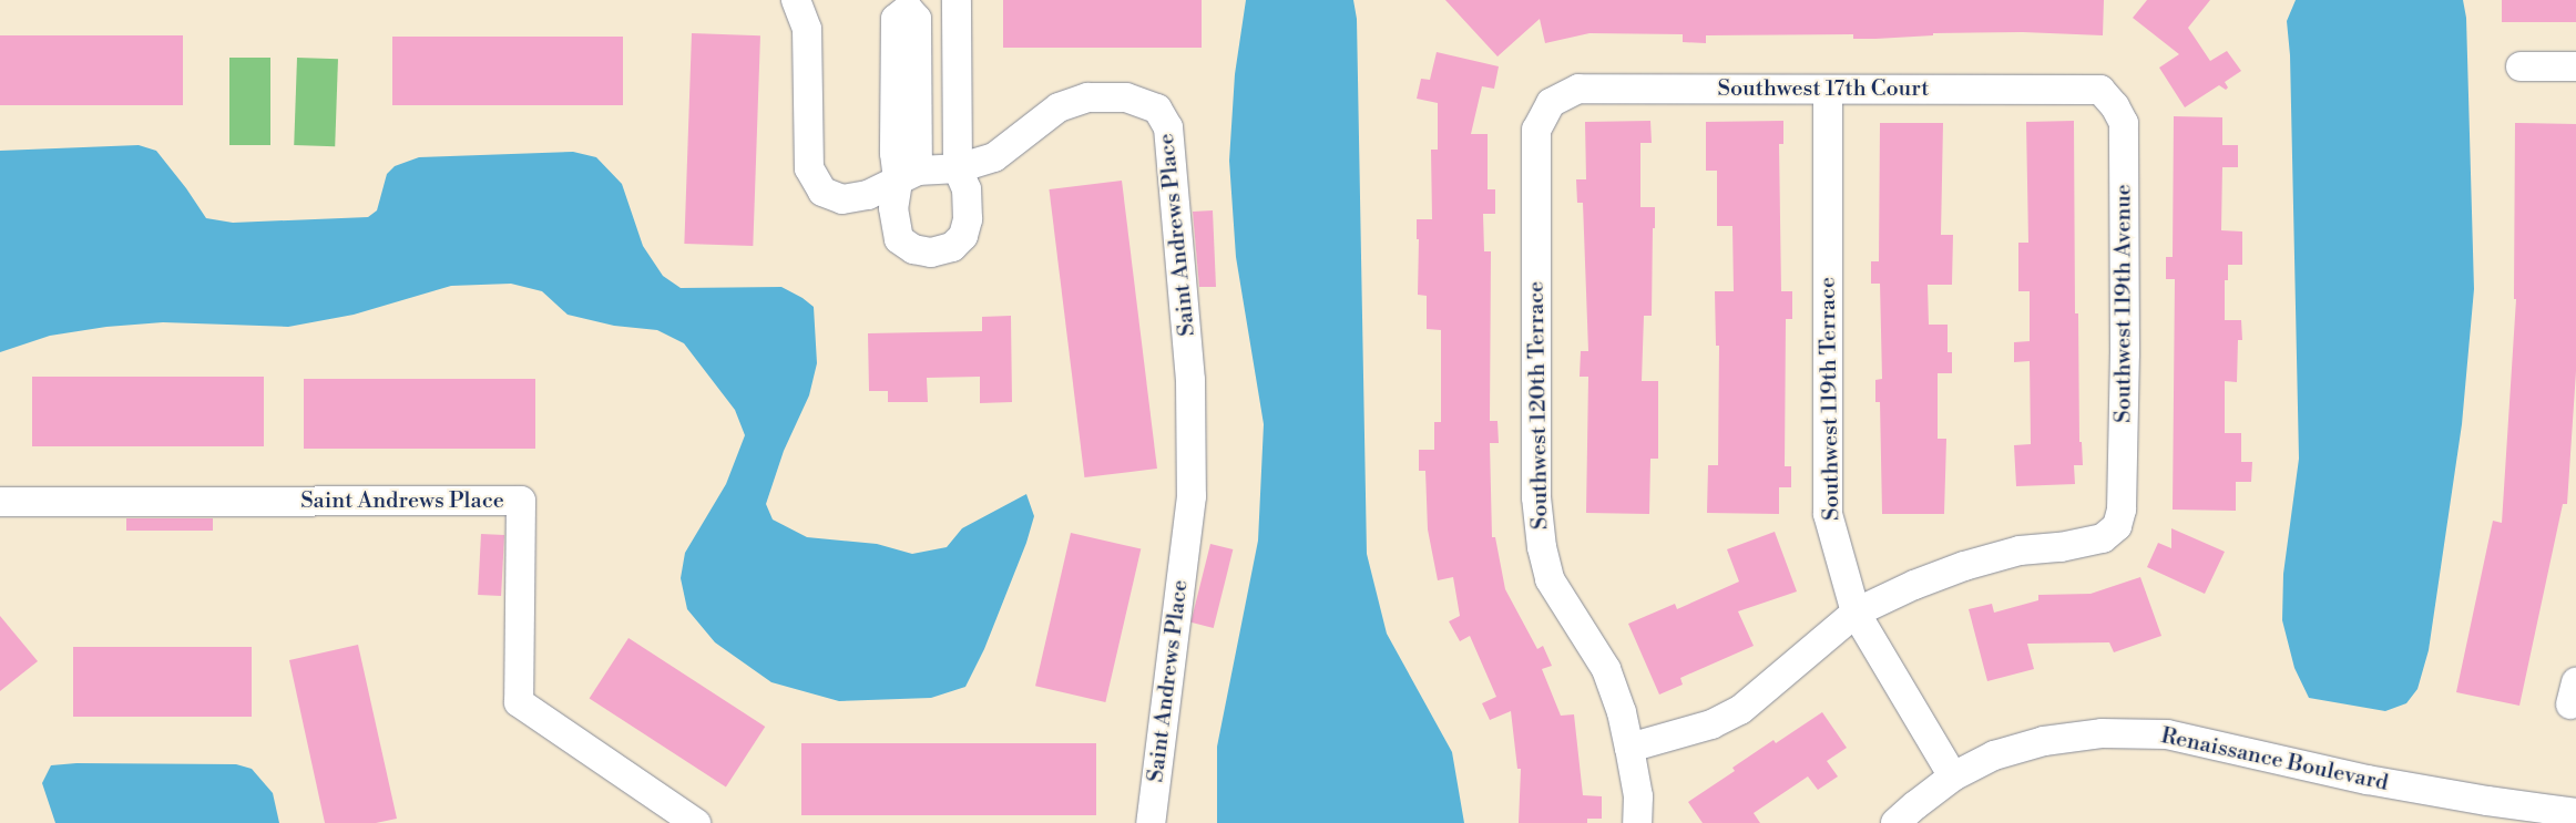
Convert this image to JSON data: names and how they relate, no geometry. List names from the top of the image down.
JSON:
{
  "streets": {
    "street": [
      "Southwest 17th Court",
      "Saint Andrews Place",
      "Southwest 119th Avenue",
      "Southwest 119th Terrace",
      "Southwest 120th Terrace",
      "Renaissance Boulevard"
    ]
  },
  "crossings": [
    ["Southwest 17th Court", "Southwest 119th Avenue"],
    ["Southwest 17th Court", "Southwest 119th Terrace"],
    ["Southwest 17th Court", "Southwest 120th Terrace"],
    ["Southwest 119th Avenue", "Southwest 119th Terrace"],
    ["Southwest 119th Terrace", "Renaissance Boulevard"]
  ]
}
